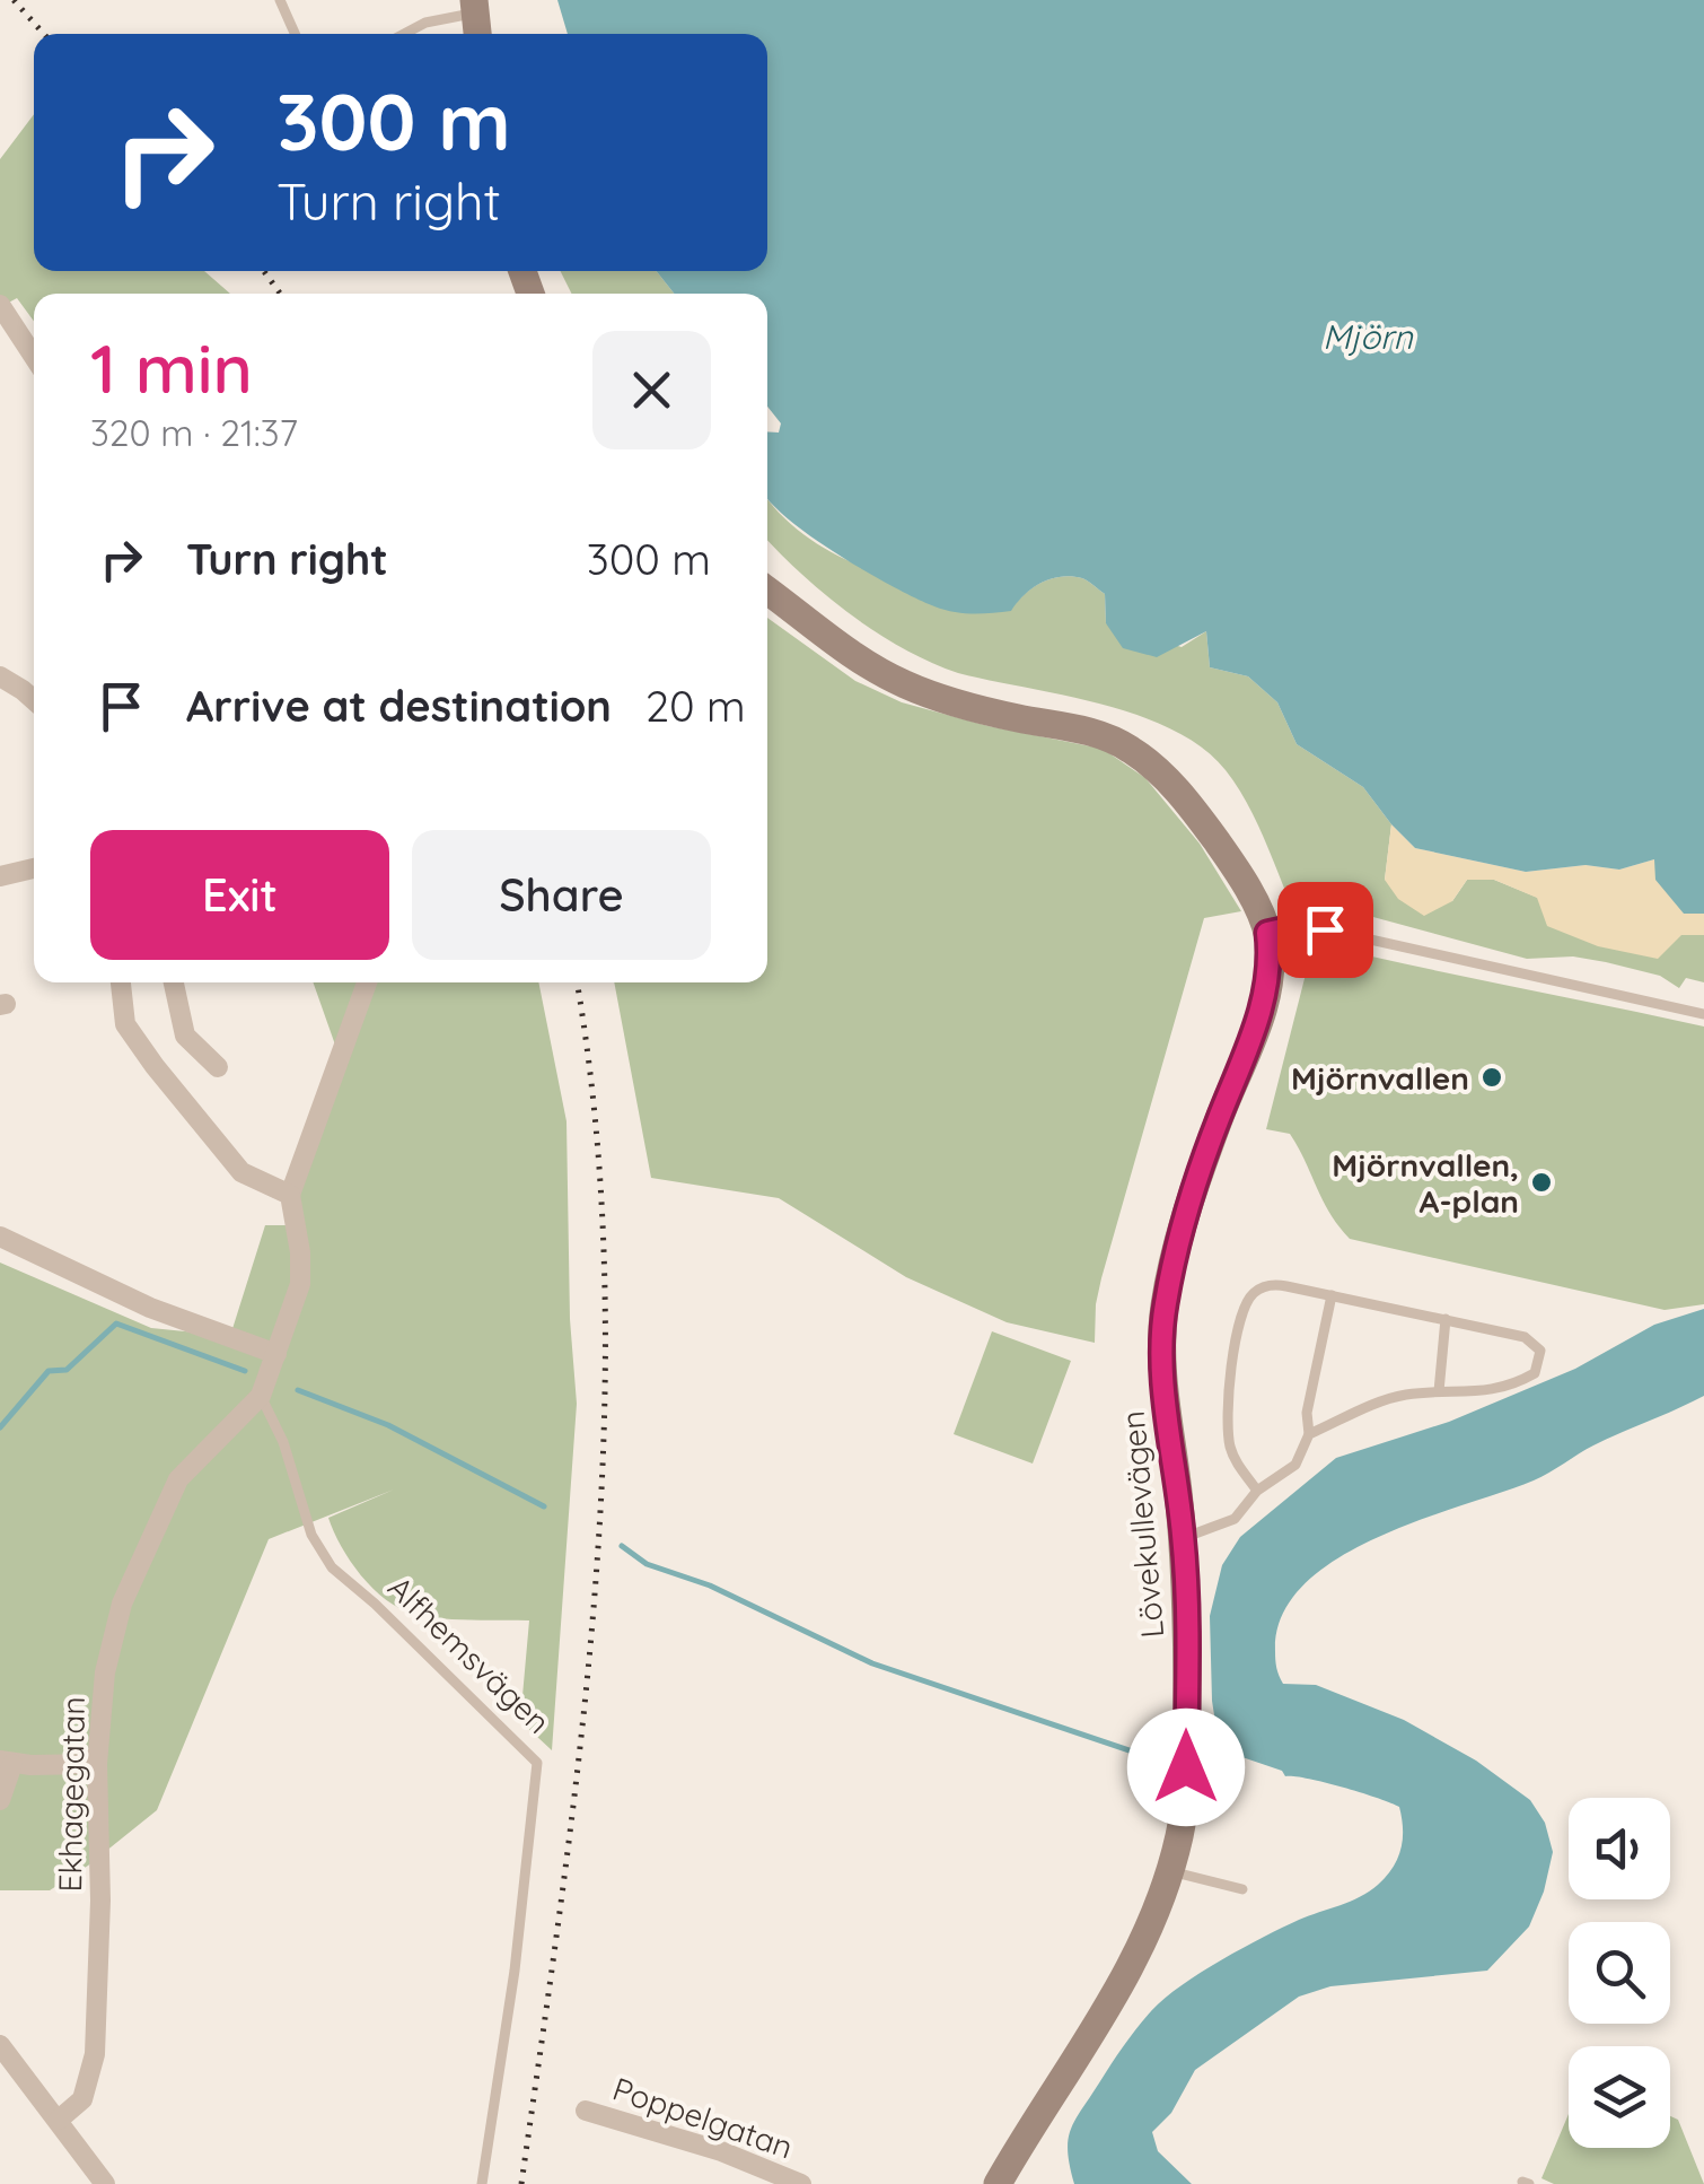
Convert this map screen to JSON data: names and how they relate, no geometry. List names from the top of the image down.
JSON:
{
  "streets": {
    "street": ["Lövekullevägen", "Ekhagegatan", "Poppelgatan"],
    "lane": ["Alfhemsvägen"]
  },
  "crossings": [
    ["Alfhemsvägen", "Ekhagegatan"]
  ],
  "water": ["Mjörn"],
  "places": ["Mjörnvallen", "Mjörnvallen, A-plan"],
  "page": {
    "turn": ["300 m", "Turn right"],
    "heading": ["1 min", "320 m · 21:37"],
    "list": [
      {
        "name": "Turn right",
        "value": "300 m"
      },
      {
        "name": "Arrive at destination",
        "value": "20 m"
      }
    ],
    "buttons": ["Exit", "Share"]
  }
}
